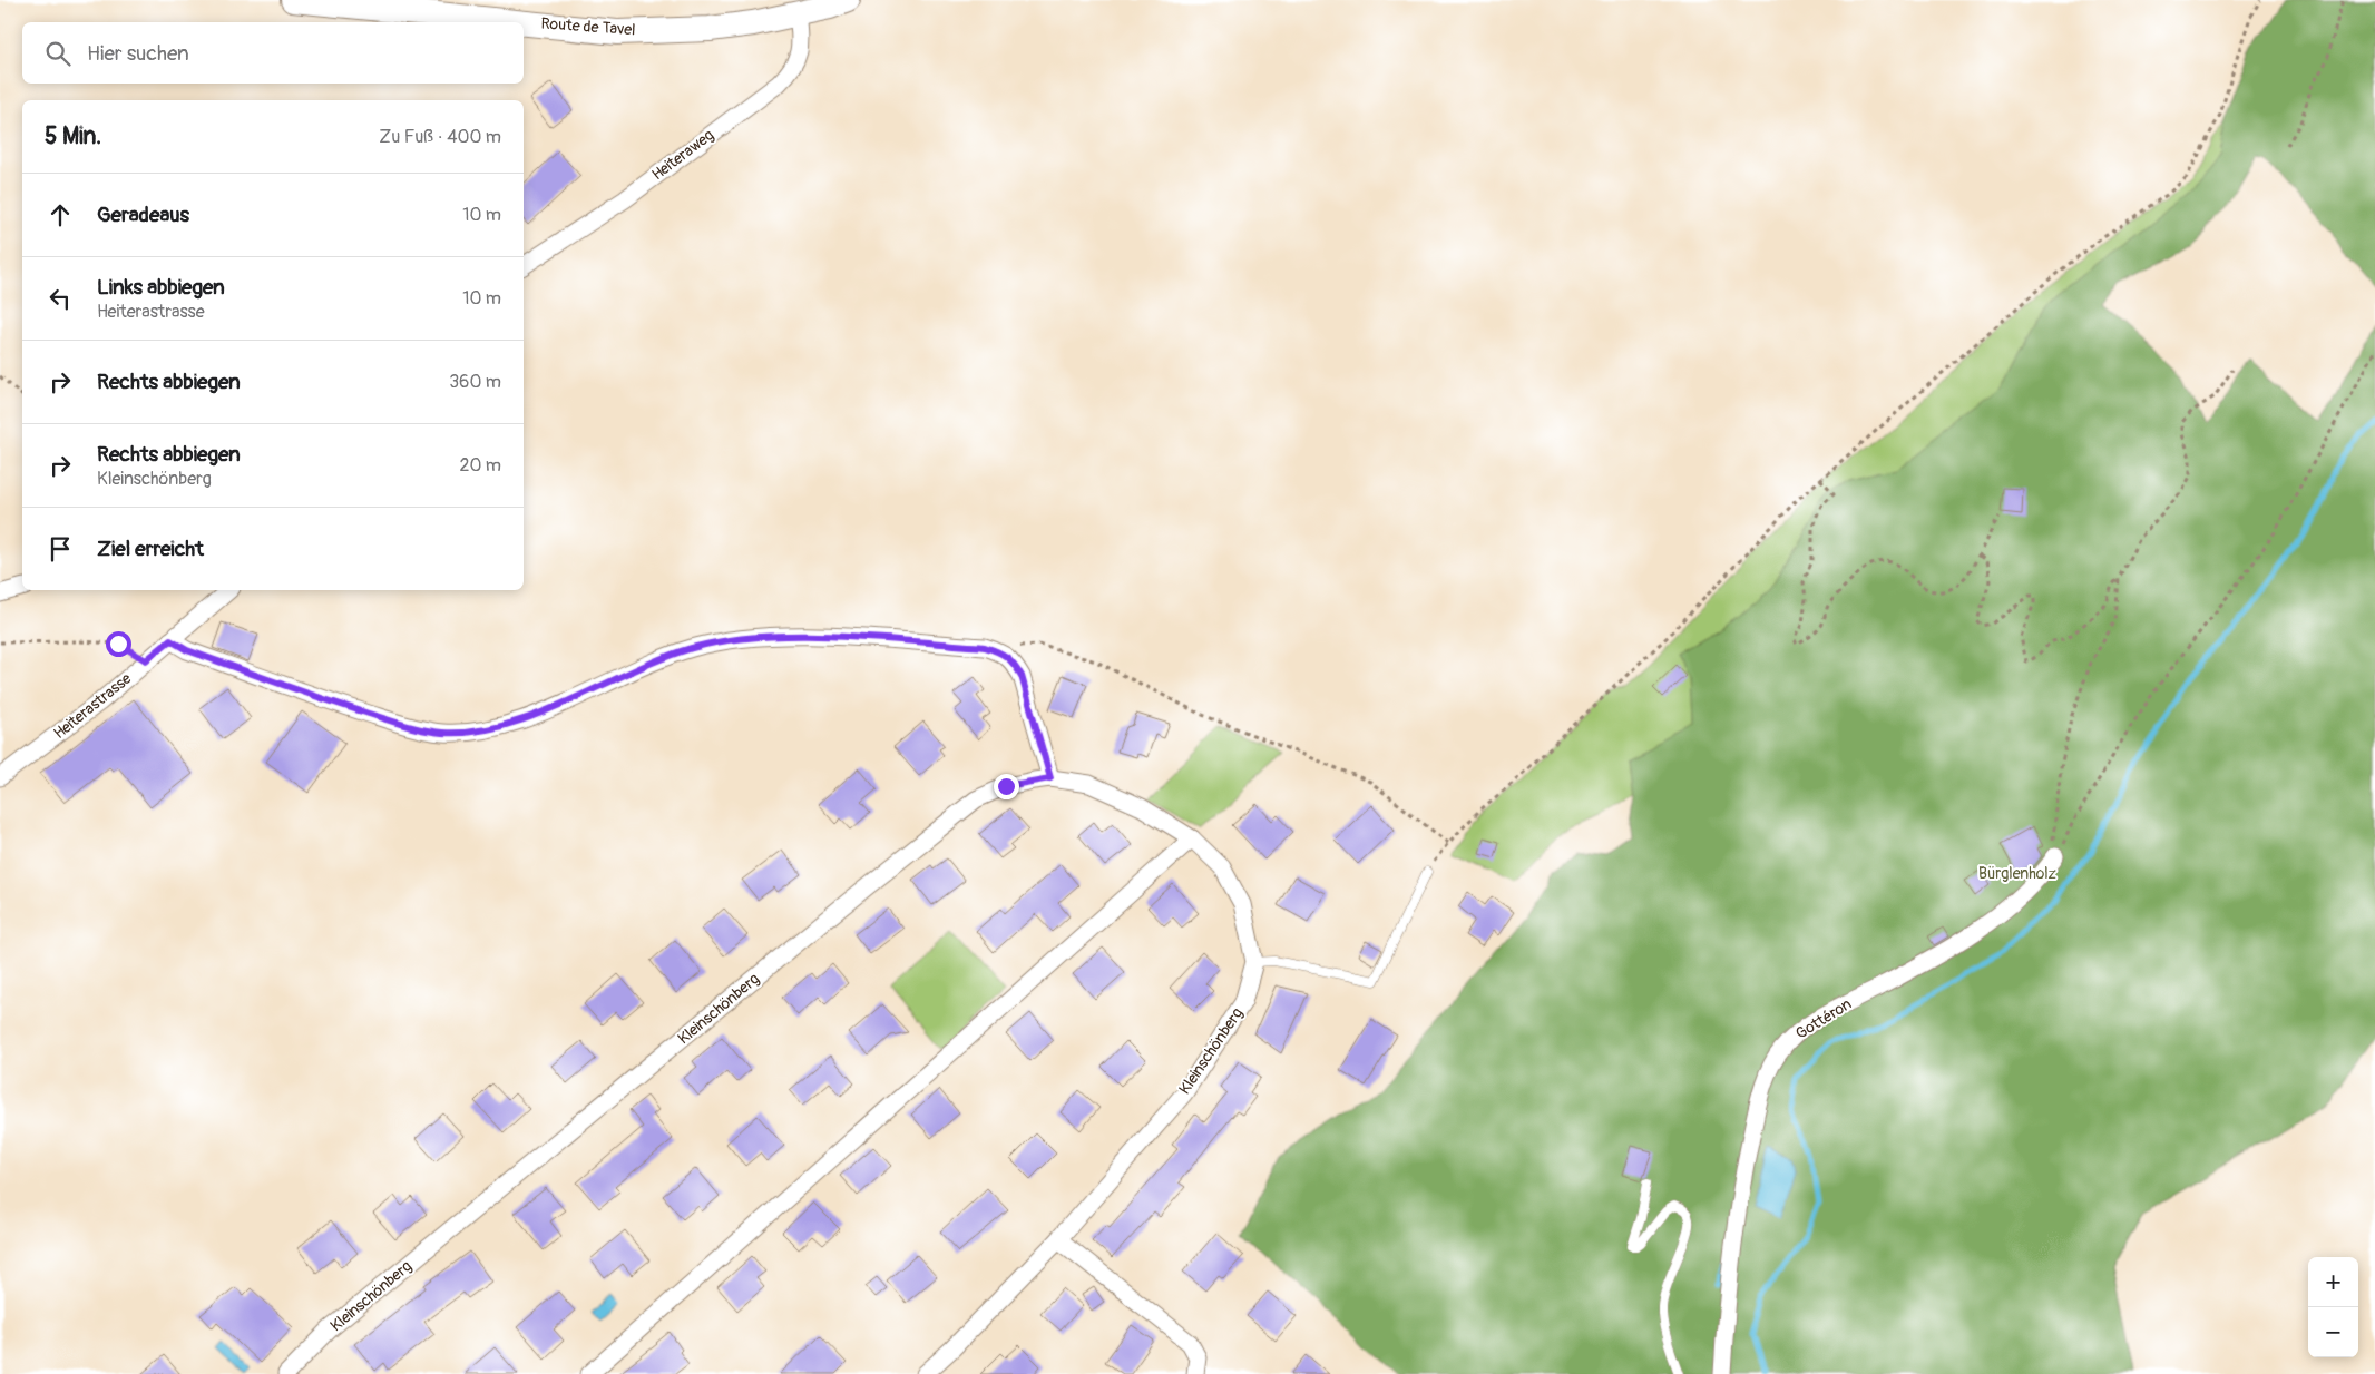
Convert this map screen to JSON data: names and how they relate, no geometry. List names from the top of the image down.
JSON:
{
  "streets": {
    "main road": ["Route de Tavel"],
    "street": [
      "Heiteraweg",
      "Heiterastrasse",
      "Kleinschönberg",
      "Gottéron"
    ]
  },
  "crossings": [
    ["Route de Tavel", "Heiteraweg"]
  ],
  "parks": ["Bürglenholz"],
  "page": {
    "search": "Hier suchen",
    "heading": ["5 Min.", "Zu Fuß · 400 m"],
    "list": [
      ["Geradeaus", "10 m"],
      ["Links abbiegen", "Heiterastrasse", "10 m"],
      ["Rechts abbiegen", "360 m"],
      ["Rechts abbiegen", "Kleinschönberg", "20 m"],
      "Ziel erreicht"
    ],
    "map_buttons": ["+", "−"]
  }
}
